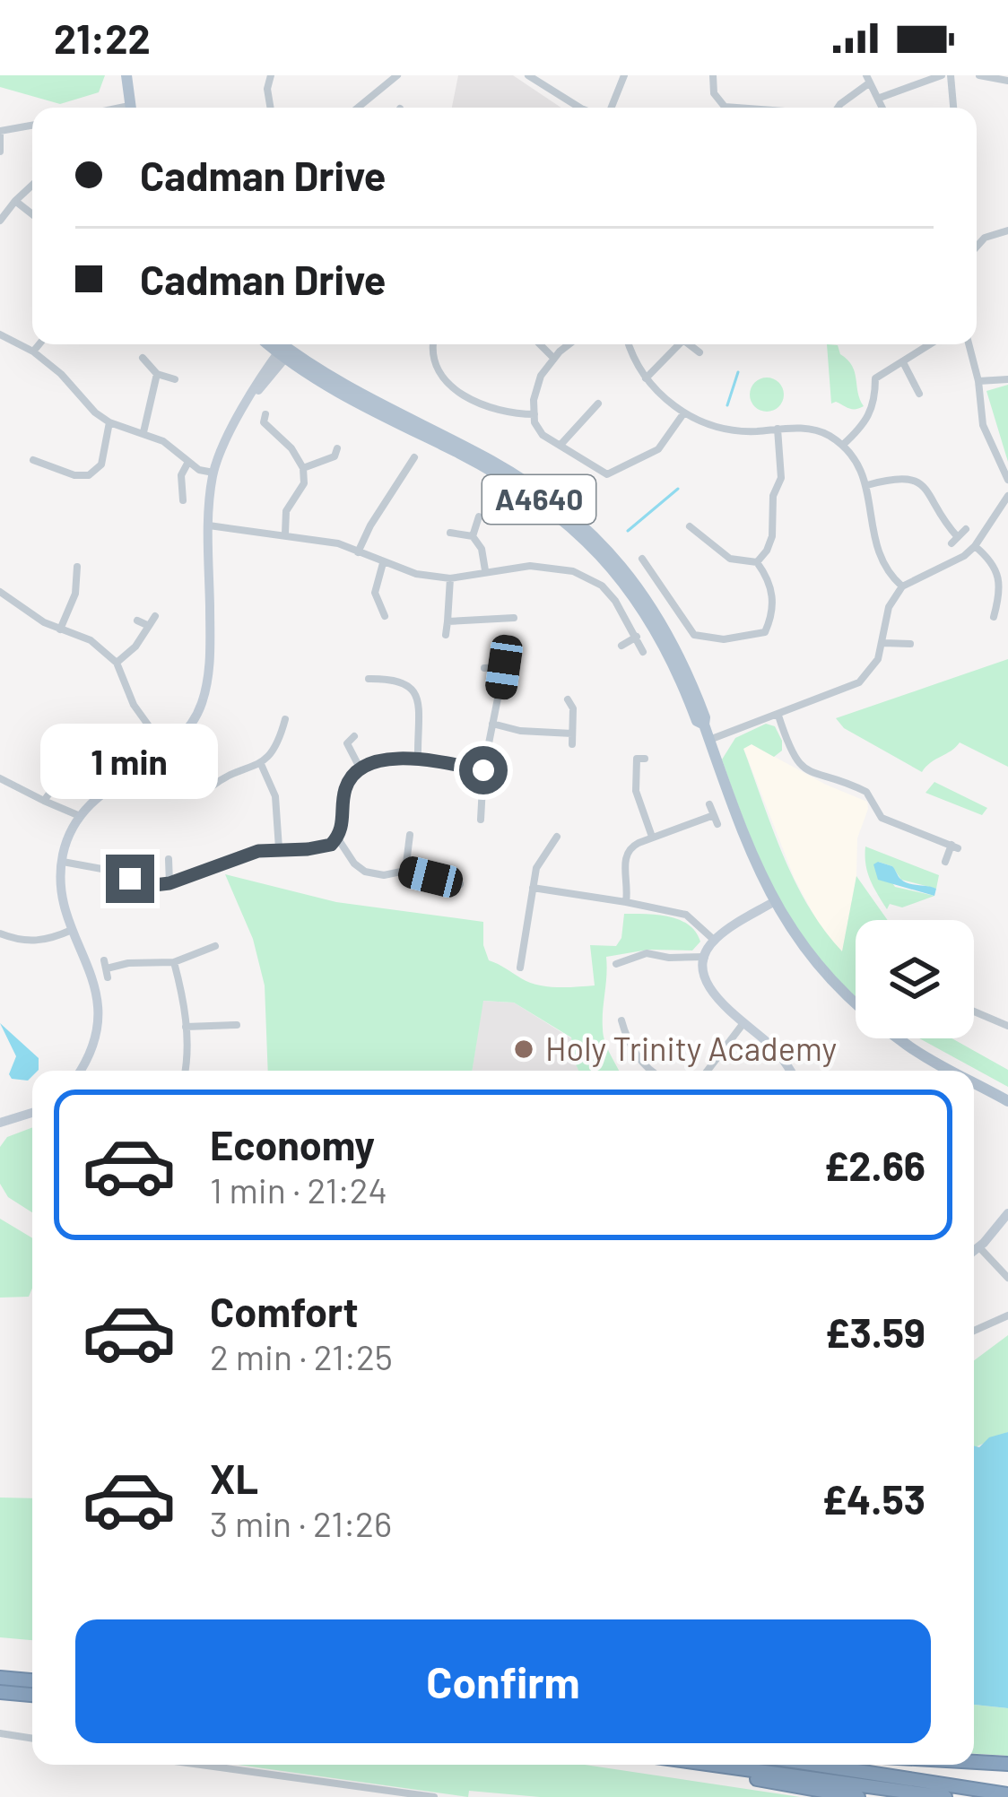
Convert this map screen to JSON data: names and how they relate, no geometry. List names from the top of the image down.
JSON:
{
  "streets": {
    "main road": ["A4640"]
  },
  "places": ["Holy Trinity Academy"],
  "page": {
    "status": "21:22",
    "banner": ["Cadman Drive", "Cadman Drive"],
    "bubble": "1 min",
    "list": [
      {
        "name": "Economy",
        "note": "1 min · 21:24",
        "value": "£2.66"
      },
      {
        "name": "Comfort",
        "note": "2 min · 21:25",
        "value": "£3.59"
      },
      {
        "name": "XL",
        "note": "3 min · 21:26",
        "value": "£4.53"
      }
    ],
    "buttons": "Confirm"
  }
}
